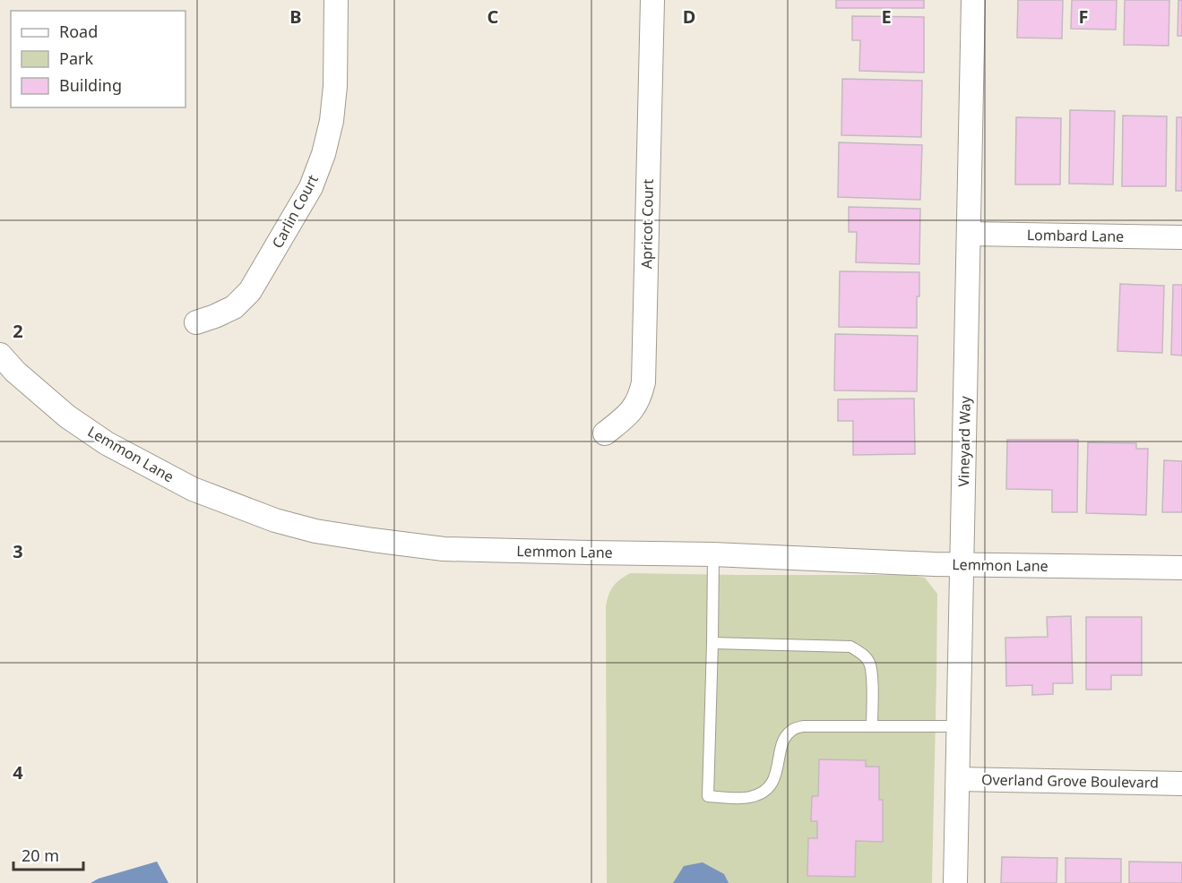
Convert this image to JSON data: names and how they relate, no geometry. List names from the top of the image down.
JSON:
{
  "streets": {
    "street": [
      "Carlin Court",
      "Apricot Court",
      "Lombard Lane",
      "Vineyard Way",
      "Lemmon Lane",
      "Overland Grove Boulevard"
    ]
  },
  "crossings": [
    ["Lombard Lane", "Vineyard Way"],
    ["Vineyard Way", "Lemmon Lane"],
    ["Vineyard Way", "Overland Grove Boulevard"]
  ],
  "legend": ["Road", "Park", "Building"],
  "scale_bar": "20 m",
  "grid": {
    "columns": [
      "B",
      "C",
      "D",
      "E",
      "F"
    ],
    "rows": ["2", "3", "4"]
  }
}
